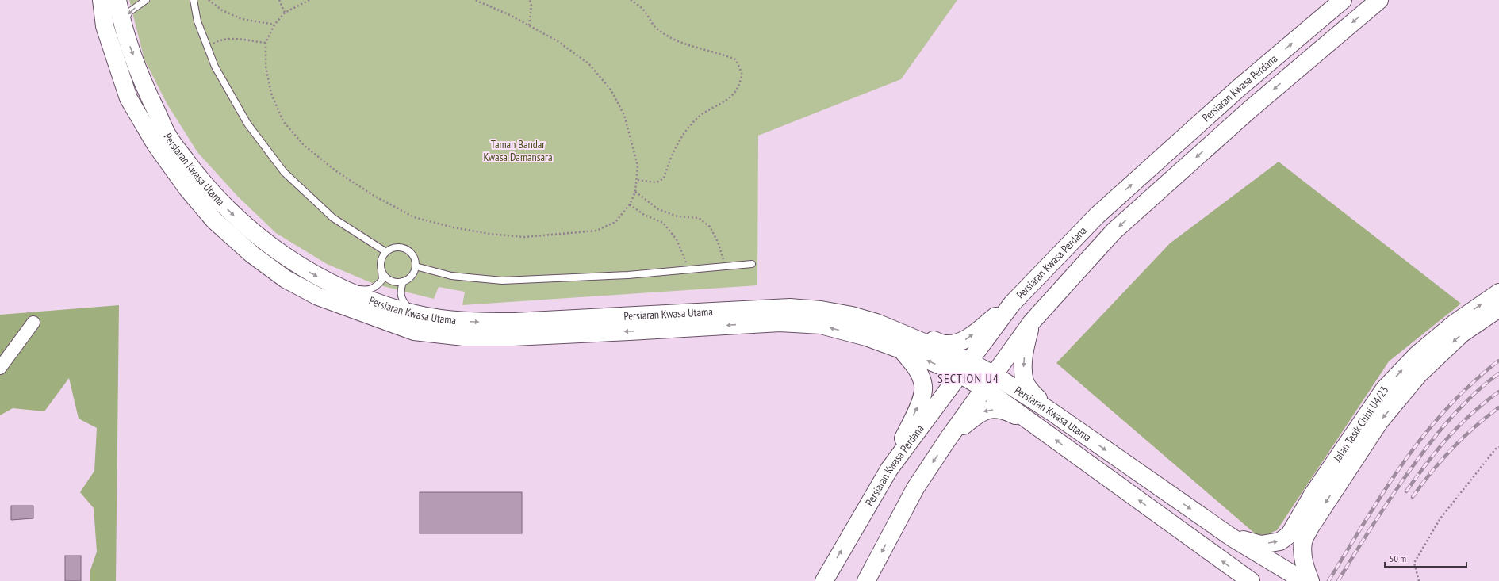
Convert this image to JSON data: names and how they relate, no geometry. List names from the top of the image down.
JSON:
{
  "streets": {
    "main road": ["Persiaran Kwasa Perdana", "Persiaran Kwasa Utama", "Jalan Tasik Chini U4/23"]
  },
  "crossings": [
    ["Persiaran Kwasa Perdana", "Persiaran Kwasa Utama"],
    ["Persiaran Kwasa Utama", "Jalan Tasik Chini U4/23"]
  ],
  "districts": ["SECTION U4"],
  "parks": ["Taman Bandar Kwasa Damansara"],
  "scale_bar": "50 m"
}
